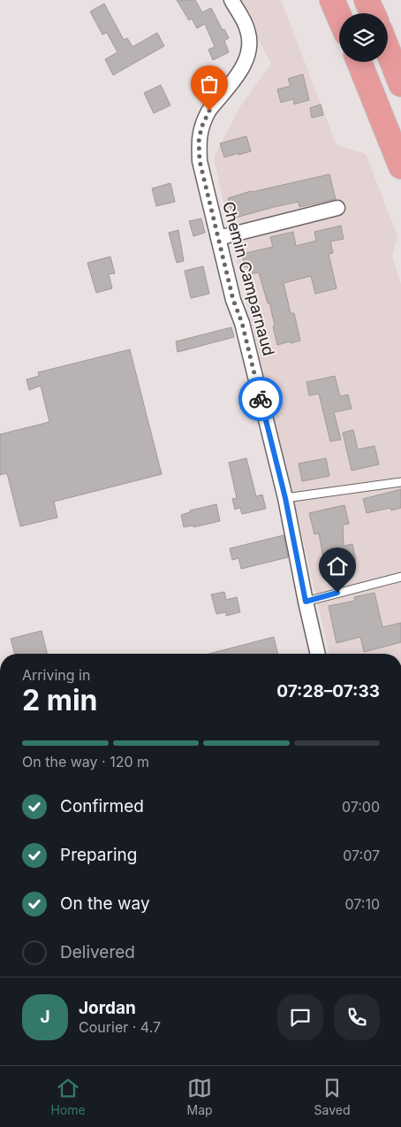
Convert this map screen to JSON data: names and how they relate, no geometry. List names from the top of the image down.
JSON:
{
  "streets": {
    "street": ["Chemin Camparnaud"]
  },
  "page": {
    "heading": ["2 min", "Arriving in", "07:28–07:33"],
    "panel": ["Jordan", "Courier · 4.7"],
    "bar": "On the way · 120 m",
    "list": [
      ["Confirmed", "07:00"],
      ["Preparing", "07:07"],
      ["On the way", "07:10"],
      "Delivered"
    ],
    "round": "J",
    "tabs": ["Home", "Map", "Saved"]
  }
}
